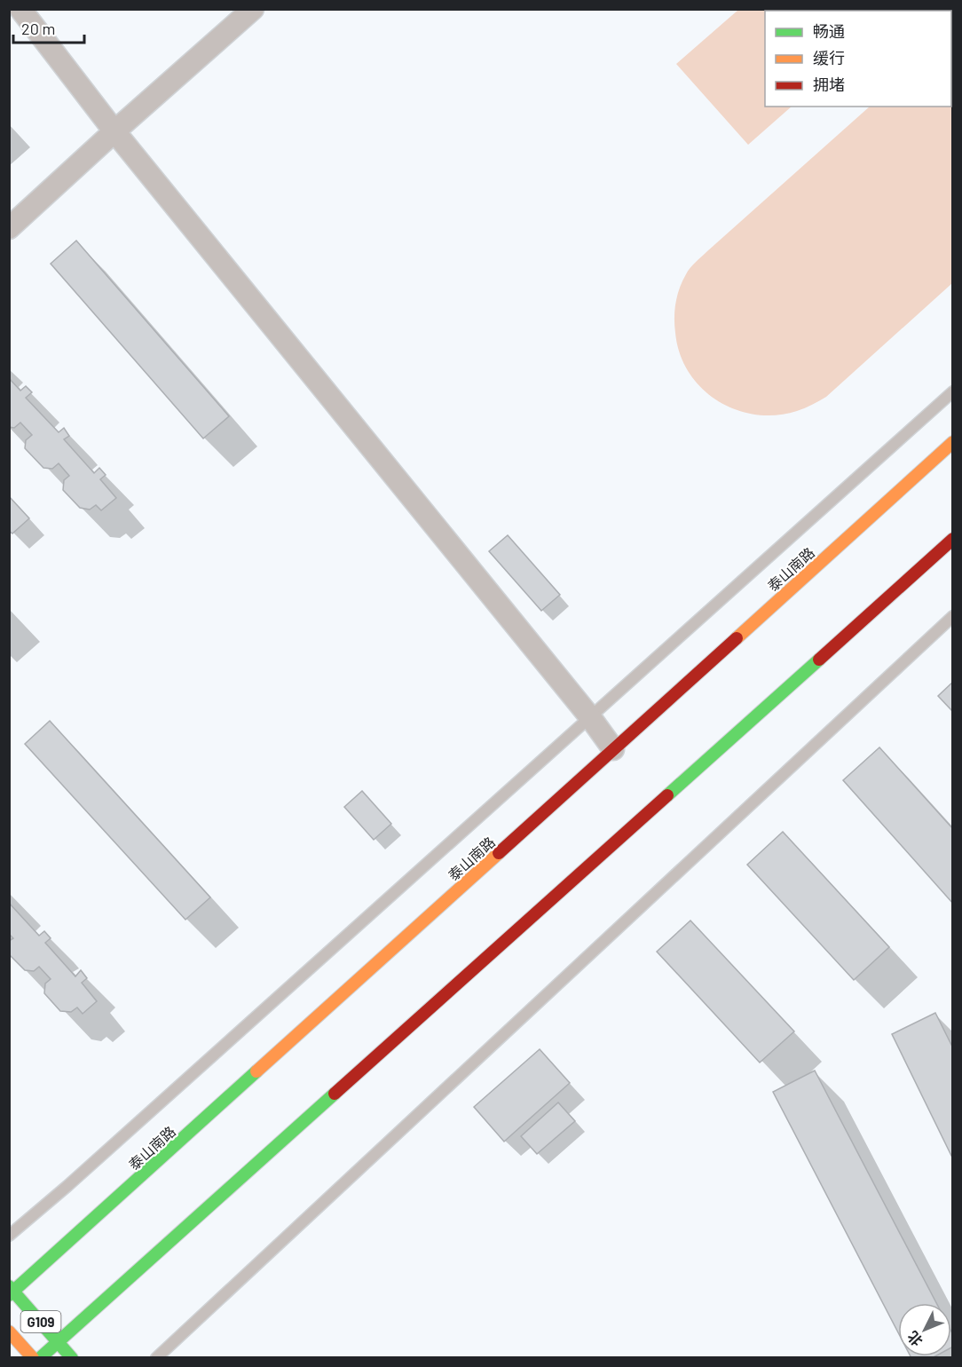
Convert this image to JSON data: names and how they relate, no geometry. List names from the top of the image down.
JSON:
{
  "streets": {
    "main road": ["泰山南路", "G109"]
  },
  "crossings": [
    ["泰山南路", "G109"]
  ],
  "legend": ["畅通", "缓行", "拥堵"],
  "scale_bar": "20 m",
  "north": "bottom left"
}
